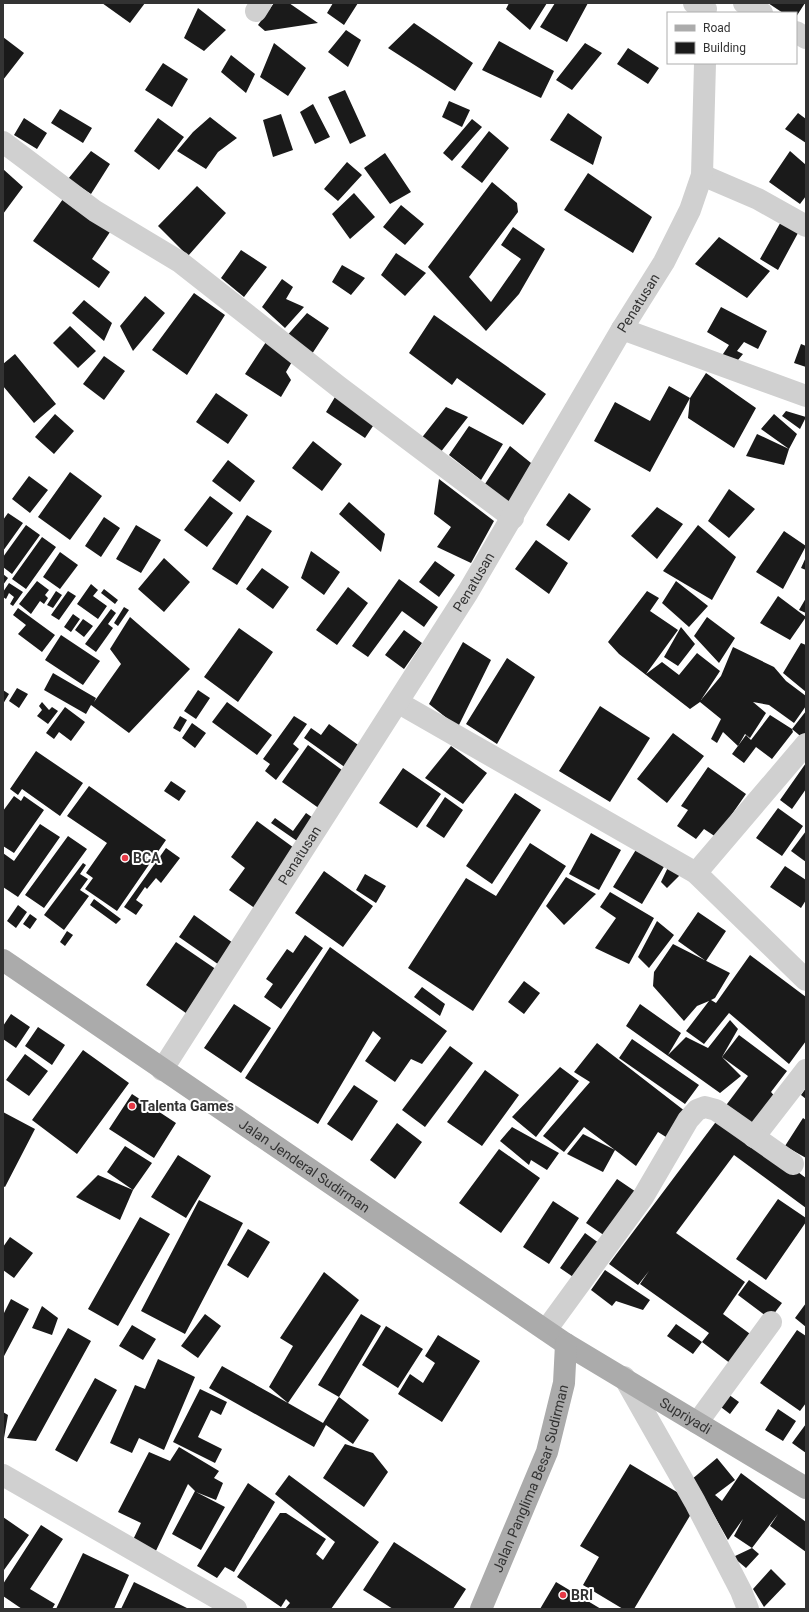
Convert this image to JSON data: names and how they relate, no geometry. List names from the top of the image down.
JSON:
{
  "streets": {
    "main road": ["Jalan Jenderal Sudirman", "Supriyadi", "Jalan Panglima Besar Sudirman"],
    "street": ["Penatusan"]
  },
  "crossings": [
    ["Penatusan", "Jalan Jenderal Sudirman"],
    ["Jalan Jenderal Sudirman", "Supriyadi"],
    ["Jalan Jenderal Sudirman", "Jalan Panglima Besar Sudirman"],
    ["Supriyadi", "Jalan Panglima Besar Sudirman"]
  ],
  "places": ["BCA", "Talenta Games", "BRI"],
  "legend": ["Road", "Building"]
}
